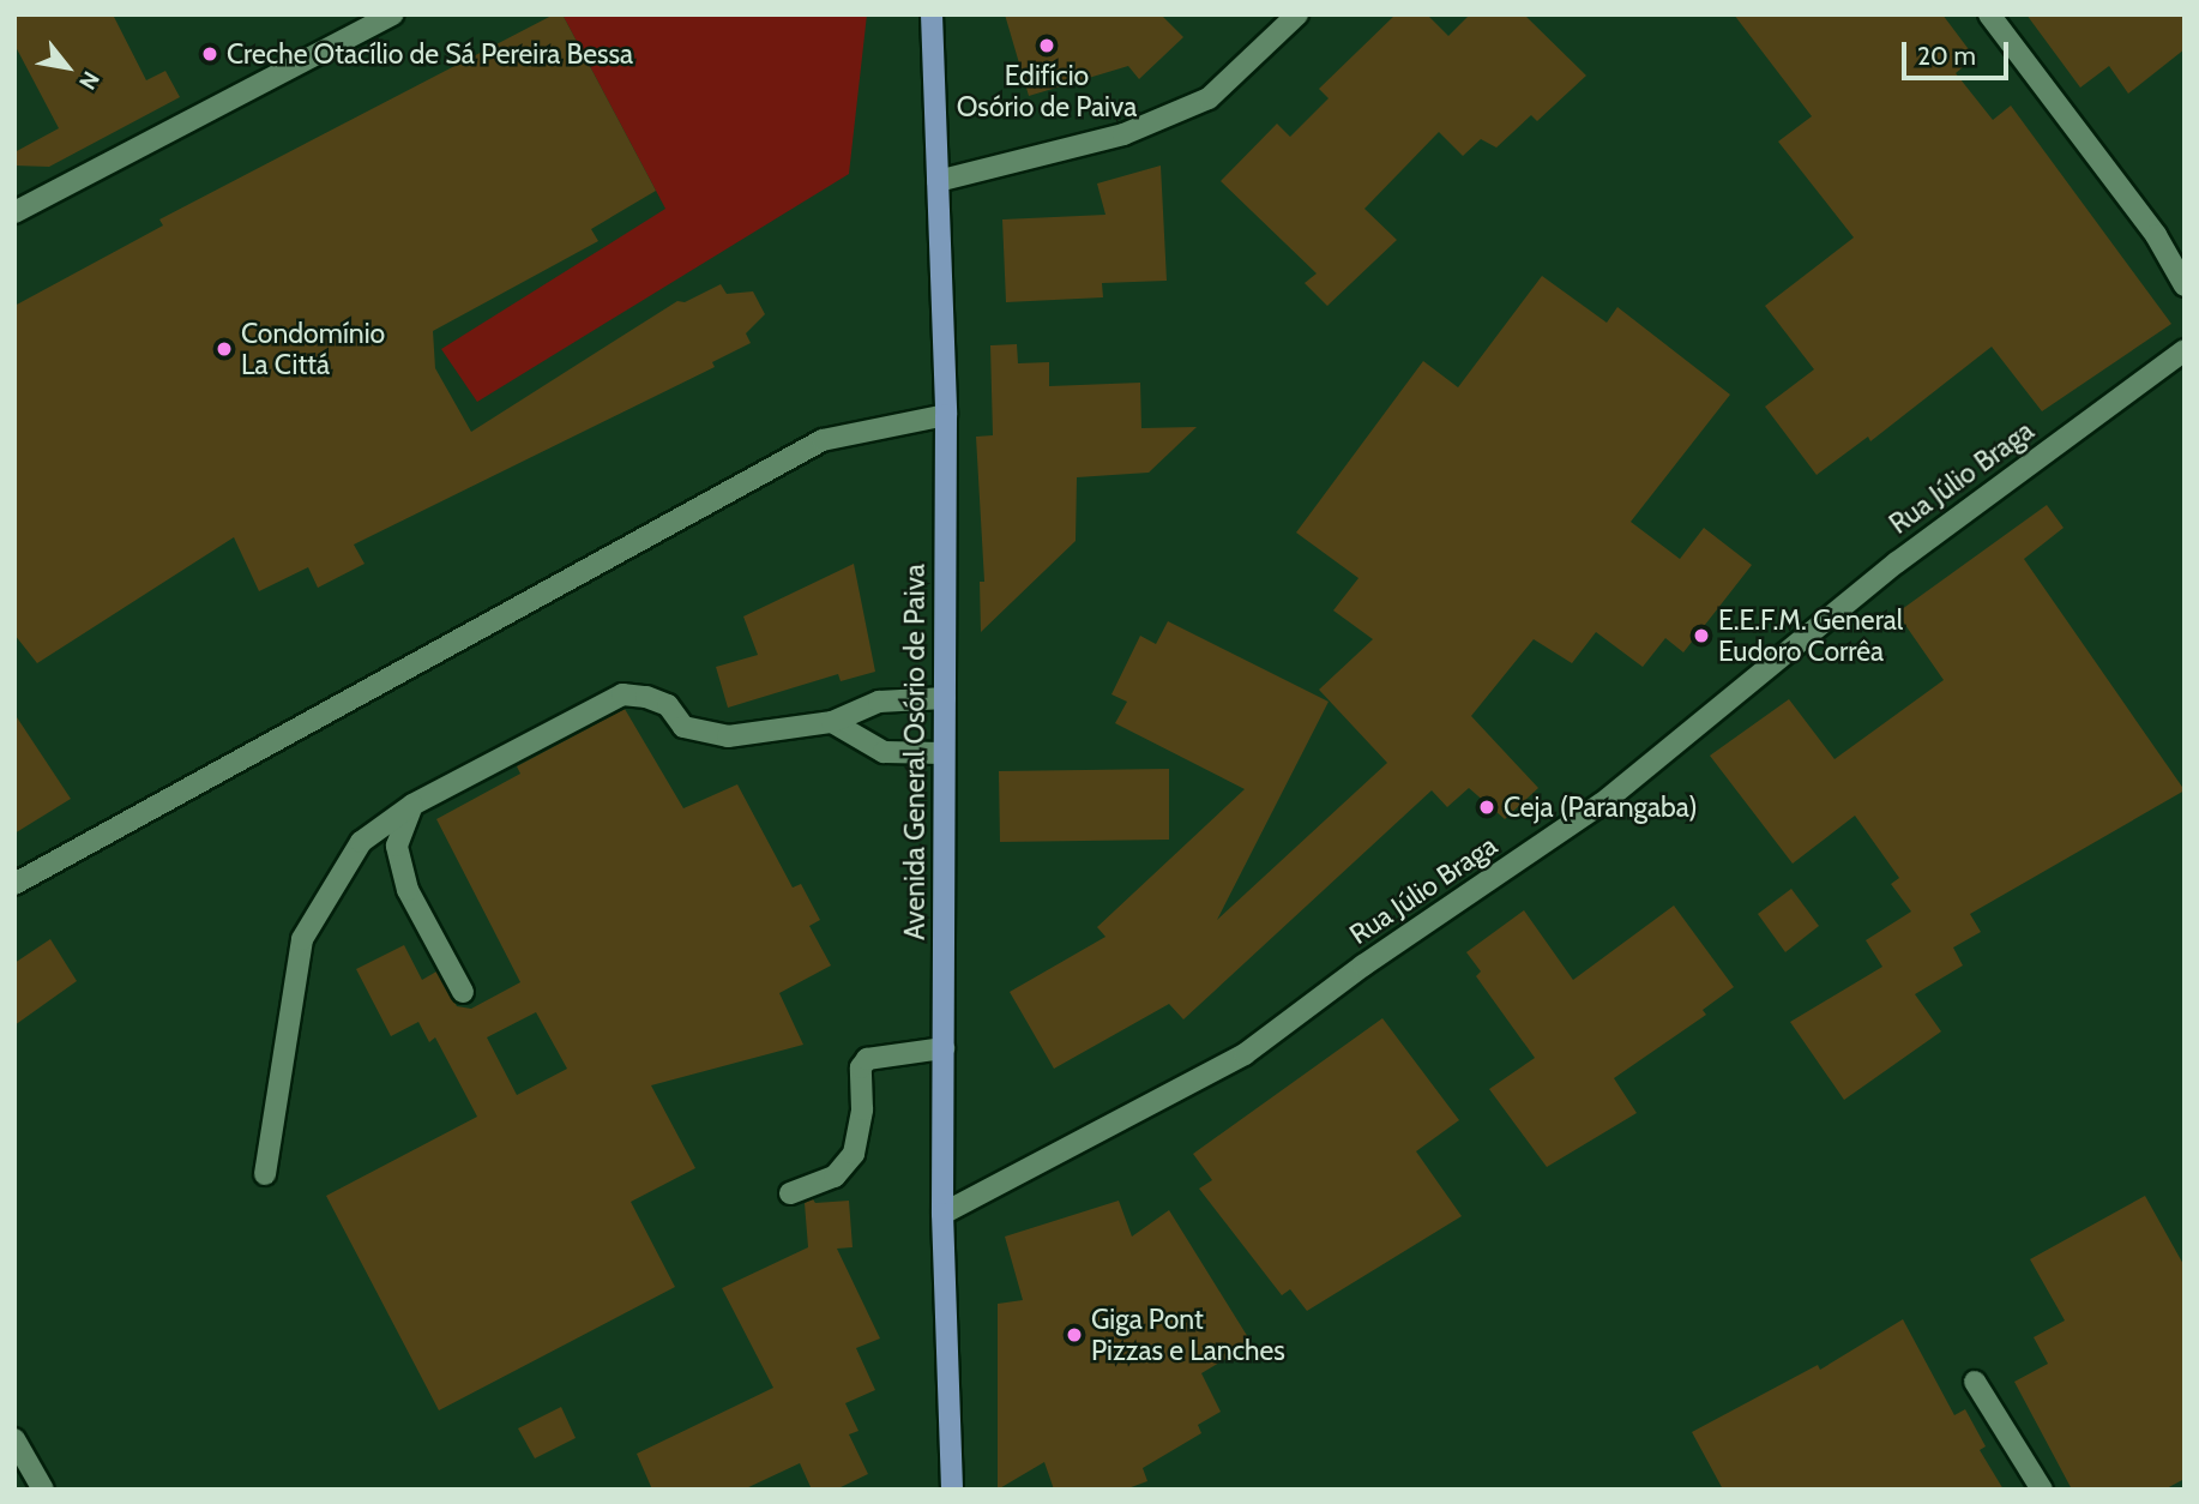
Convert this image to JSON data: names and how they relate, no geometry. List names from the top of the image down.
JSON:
{
  "streets": {
    "main road": ["Avenida General Osório de Paiva"],
    "street": ["Rua Júlio Braga"]
  },
  "crossings": [
    ["Rua Júlio Braga", "Avenida General Osório de Paiva"]
  ],
  "places": [
    "Edifício Osório de Paiva",
    "Creche Otacílio de Sá Pereira Bessa",
    "Condomínio La Cittá",
    "E.E.F.M. General Eudoro Corrêa",
    "Ceja (Parangaba)",
    "Giga Pont Pizzas e Lanches"
  ],
  "scale_bar": "20 m",
  "north": "bottom right"
}
